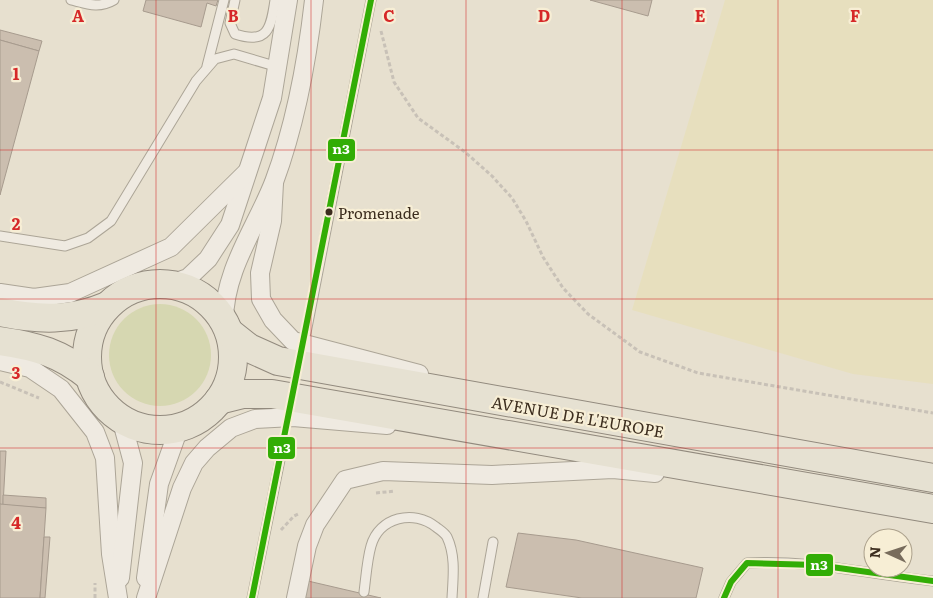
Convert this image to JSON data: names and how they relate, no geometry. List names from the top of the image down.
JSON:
{
  "streets": {
    "main road": ["AVENUE DE L'EUROPE"]
  },
  "places": ["Promenade"],
  "lines": ["transit line n3"],
  "north": "left",
  "grid": {
    "columns": [
      "A",
      "B",
      "C",
      "D",
      "E",
      "F"
    ],
    "rows": [
      "1",
      "2",
      "3",
      "4"
    ]
  }
}
